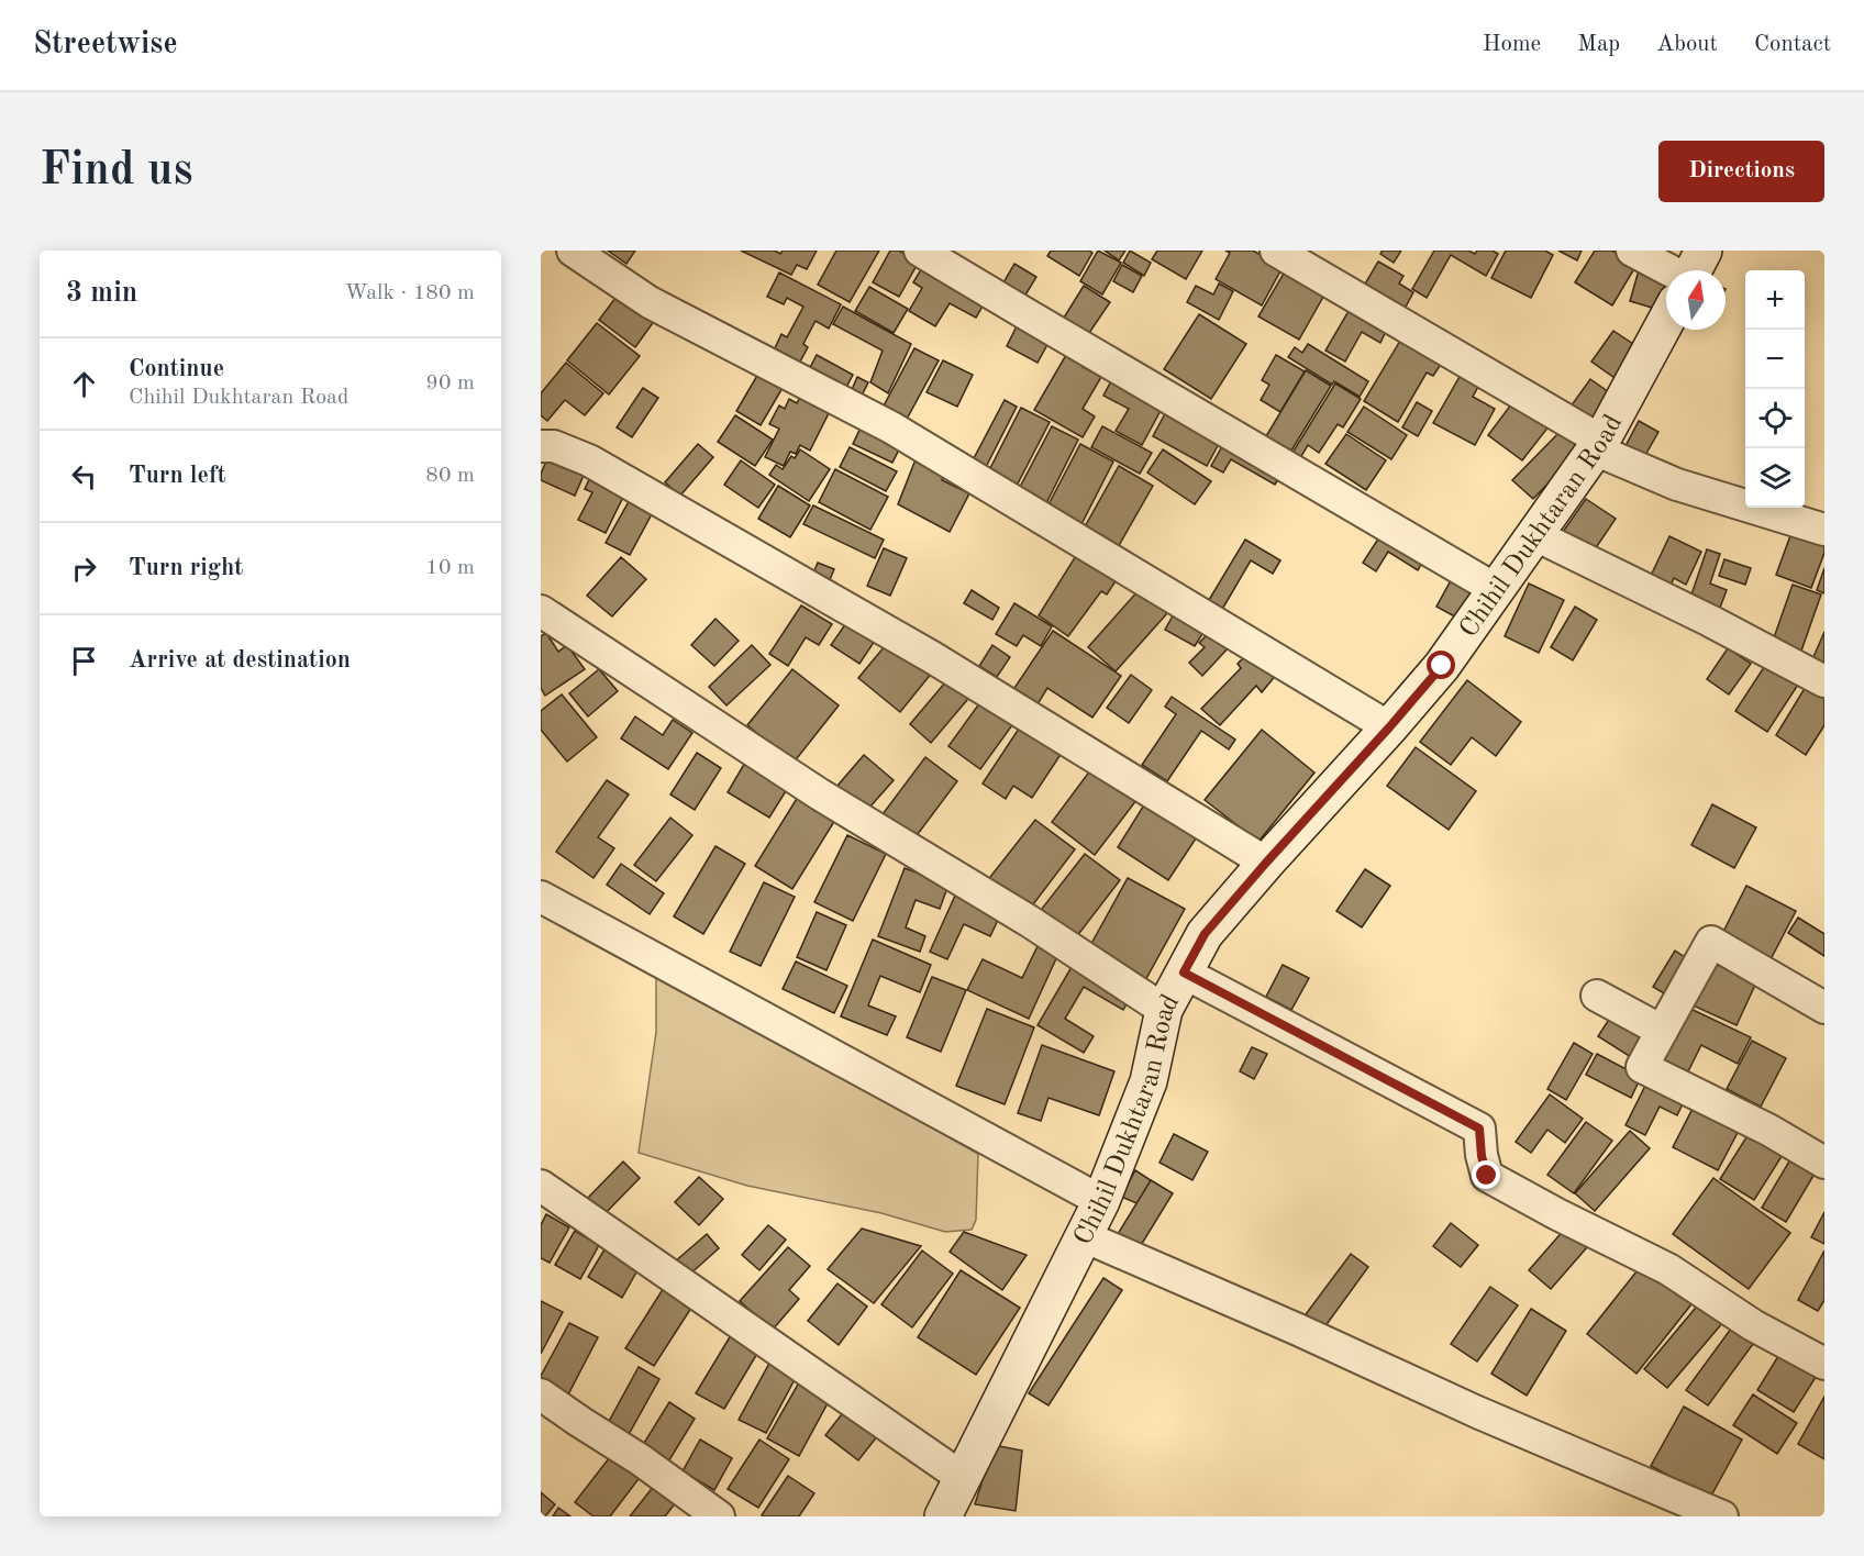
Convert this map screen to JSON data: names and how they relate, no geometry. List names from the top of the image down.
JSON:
{
  "streets": {
    "street": ["Chihil Dukhtaran Road"]
  },
  "north": "top",
  "page": {
    "header": "Streetwise",
    "nav": [
      "Home",
      "Map",
      "About",
      "Contact"
    ],
    "buttons": "Directions",
    "title": "Find us",
    "heading": ["3 min", "Walk · 180 m"],
    "map_buttons": ["+", "−"],
    "list": [
      ["Continue", "Chihil Dukhtaran Road", "90 m"],
      ["Turn left", "80 m"],
      ["Turn right", "10 m"],
      "Arrive at destination"
    ]
  }
}
